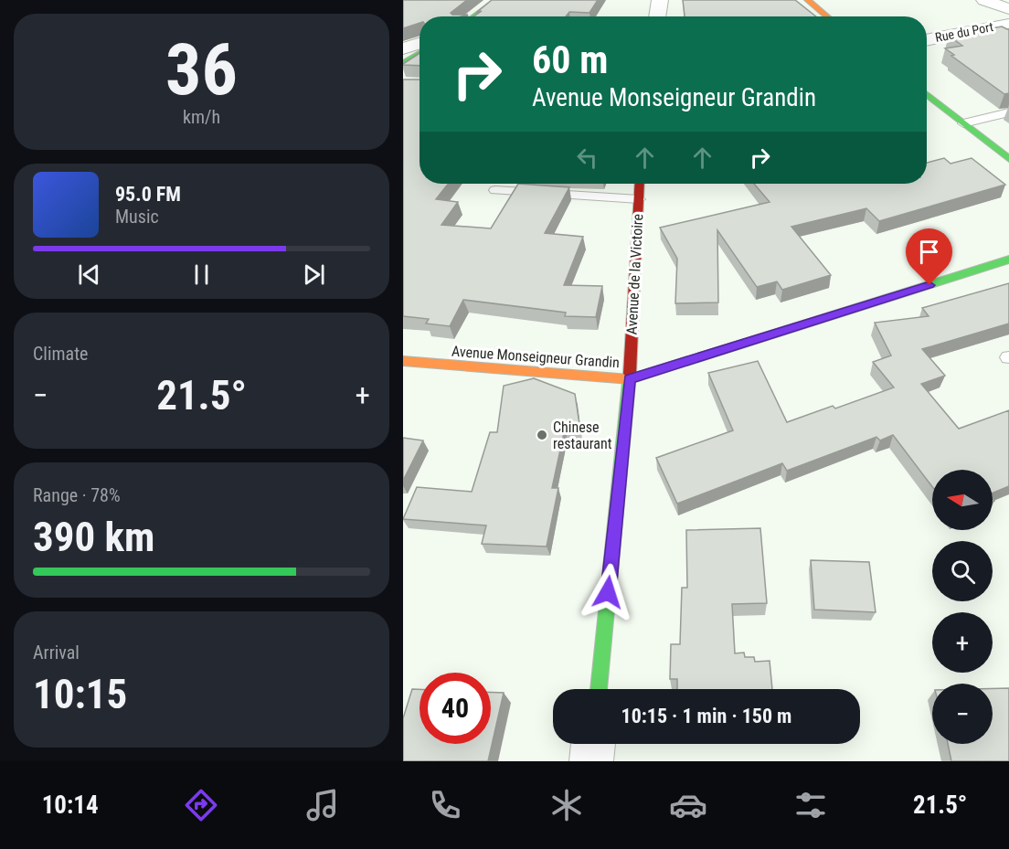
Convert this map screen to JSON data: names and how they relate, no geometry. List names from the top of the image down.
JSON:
{
  "streets": {
    "street": ["Rue du Port", "Avenue de la Victoire", "Avenue Monseigneur Grandin"]
  },
  "crossings": [
    ["Avenue de la Victoire", "Avenue Monseigneur Grandin"]
  ],
  "places": ["Chinese restaurant"],
  "north": "left",
  "page": {
    "tile": [
      ["36", "km/h"],
      "Climate",
      ["Range · 78%", "390 km"],
      ["Arrival", "10:15"]
    ],
    "turn": ["60 m", "Avenue Monseigneur Grandin"],
    "song": ["95.0 FM", "Music"],
    "heat": ["−", "21.5°", "+"],
    "map_buttons": ["+", "−"],
    "limit": "40",
    "trip": "10:15 · 1 min · 150 m",
    "tabs": ["10:14", "21.5°"]
  }
}
